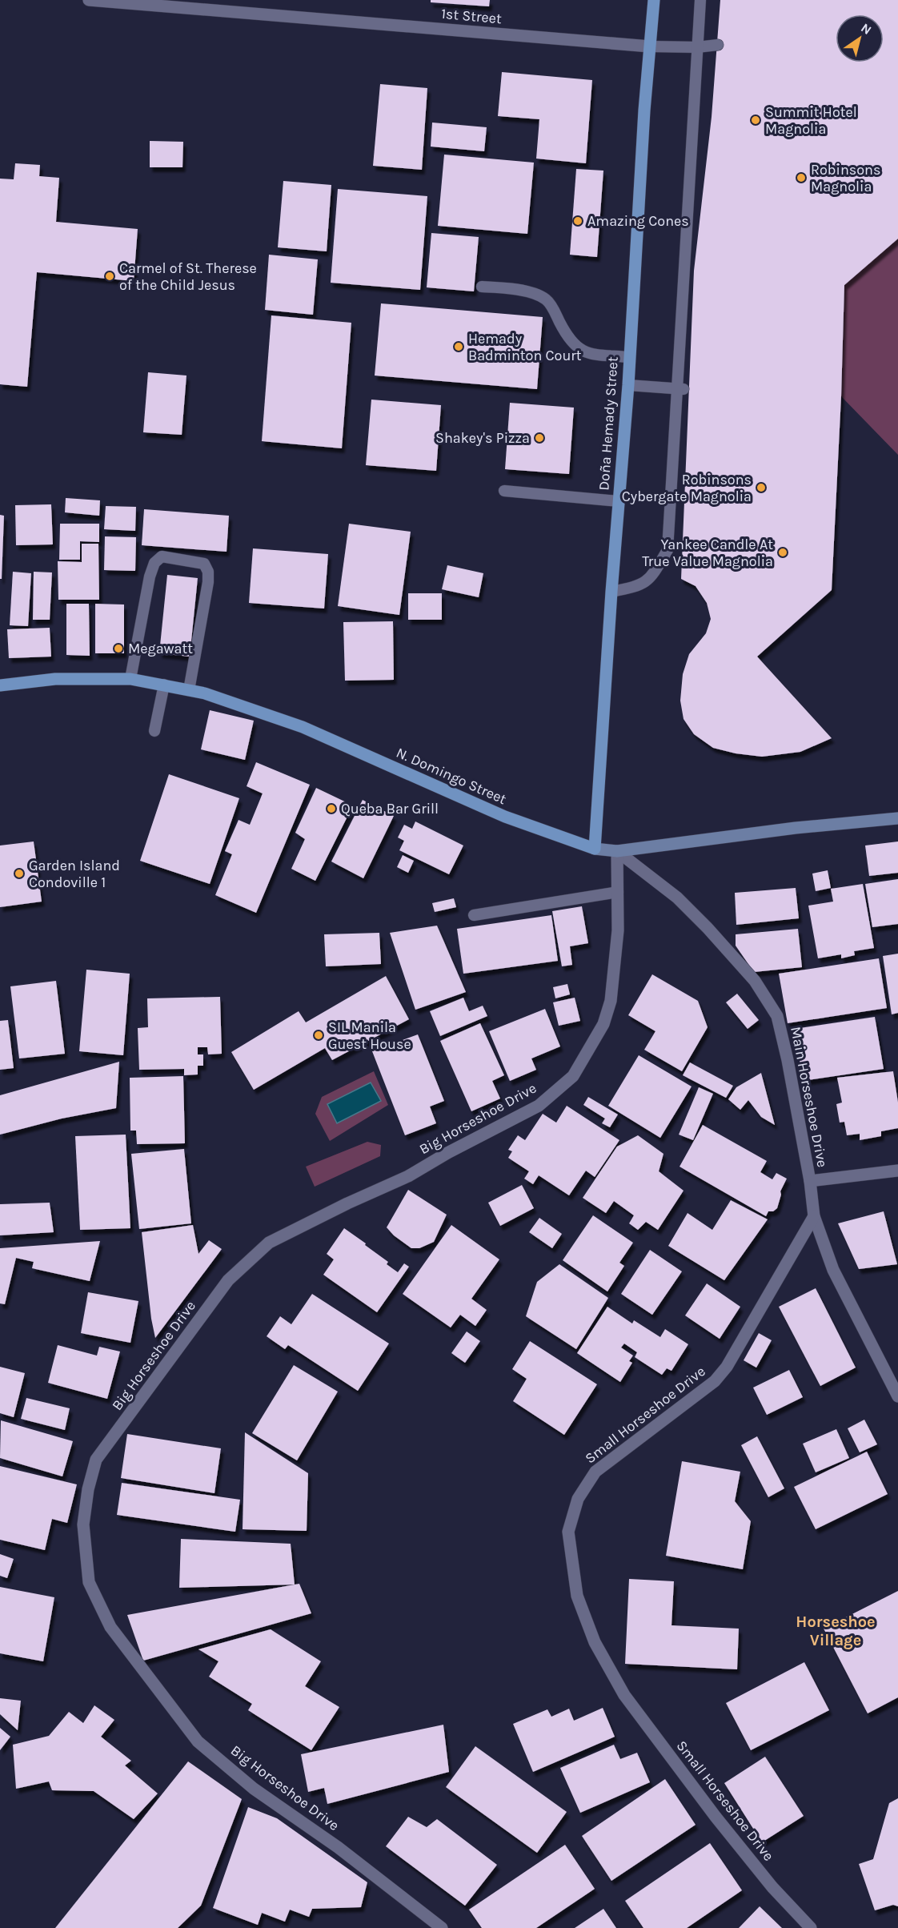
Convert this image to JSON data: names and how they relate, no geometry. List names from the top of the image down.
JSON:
{
  "streets": {
    "main road": ["Doña Hemady Street", "N. Domingo Street"],
    "street": [
      "1st Street",
      "Main Horseshoe Drive",
      "Big Horseshoe Drive",
      "Small Horseshoe Drive"
    ]
  },
  "crossings": [
    ["1st Street", "Doña Hemady Street"],
    ["Doña Hemady Street", "N. Domingo Street"],
    ["N. Domingo Street", "Main Horseshoe Drive"],
    ["N. Domingo Street", "Big Horseshoe Drive"],
    ["Main Horseshoe Drive", "Big Horseshoe Drive"],
    ["Main Horseshoe Drive", "Small Horseshoe Drive"]
  ],
  "districts": ["Horseshoe Village"],
  "places": [
    "Summit Hotel Magnolia",
    "Robinsons Magnolia",
    "Amazing Cones",
    "Carmel of St. Therese of the Child Jesus",
    "Hemady Badminton Court",
    "Shakey's Pizza",
    "Robinsons Cybergate Magnolia",
    "Yankee Candle At True Value Magnolia",
    "Megawatt",
    "Queba Bar Grill",
    "Garden Island Condoville 1",
    "SIL Manila Guest House"
  ],
  "north": "top right"
}
